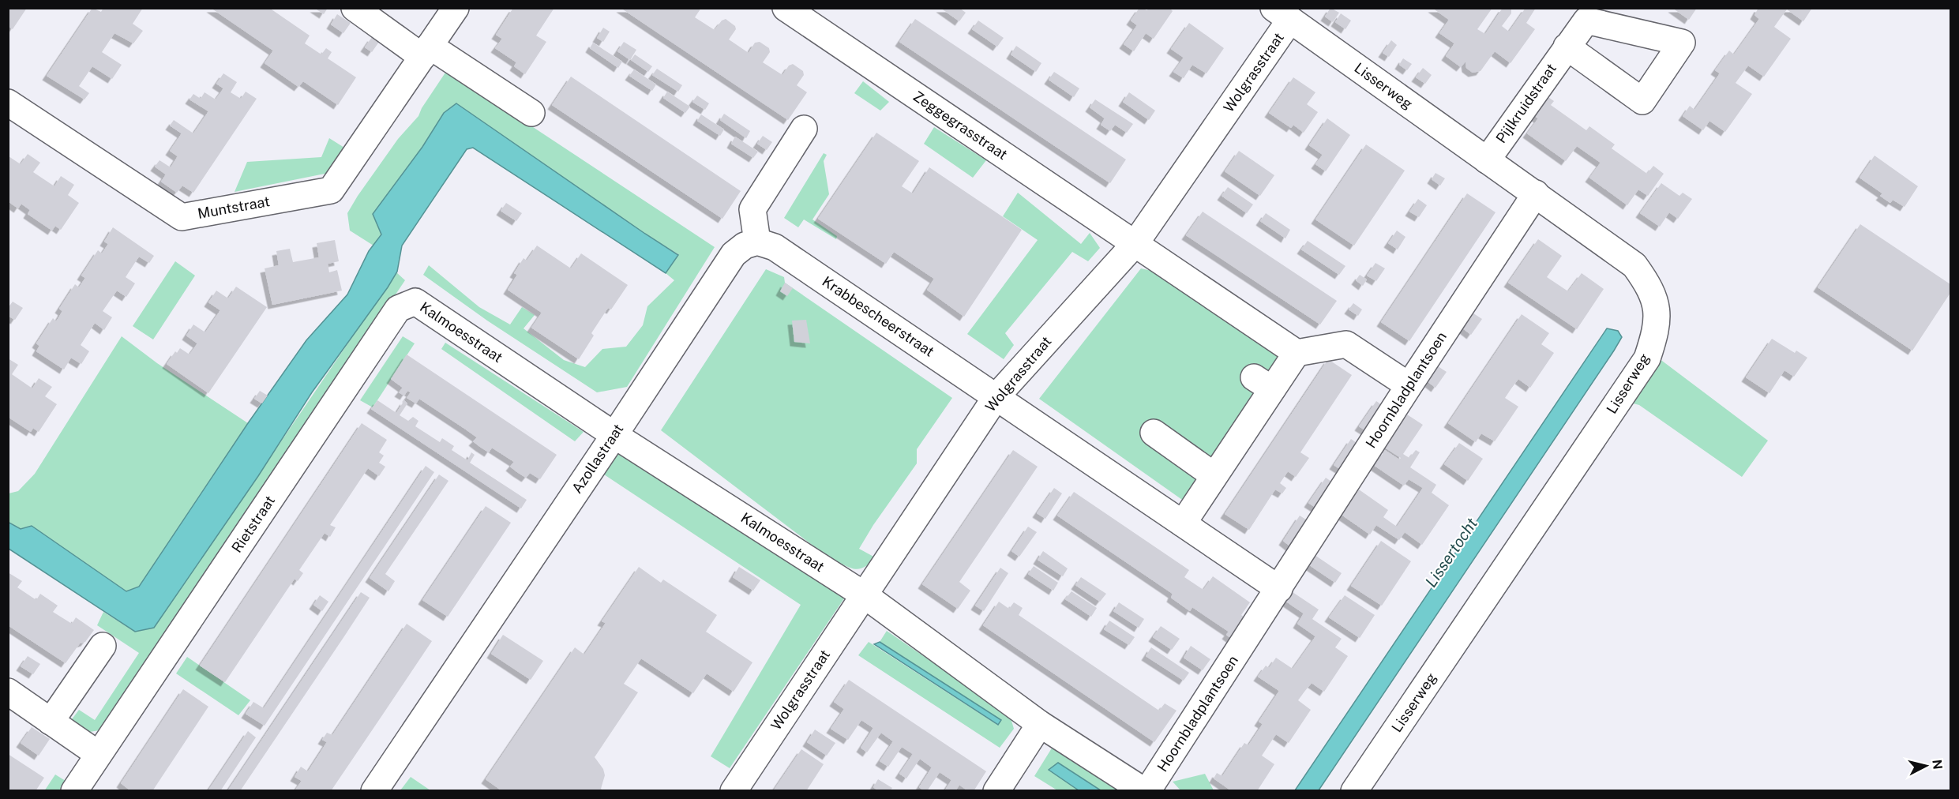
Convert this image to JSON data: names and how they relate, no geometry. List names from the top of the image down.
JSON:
{
  "streets": {
    "street": [
      "Wolgrasstraat",
      "Lisserweg",
      "Pijlkruidstraat",
      "Zeggegrasstraat",
      "Muntstraat",
      "Krabbescheerstraat",
      "Kalmoesstraat",
      "Hoornbladplantsoen",
      "Azollastraat",
      "Rietstraat"
    ]
  },
  "crossings": [
    ["Wolgrasstraat", "Lisserweg"],
    ["Wolgrasstraat", "Zeggegrasstraat"],
    ["Wolgrasstraat", "Krabbescheerstraat"],
    ["Wolgrasstraat", "Kalmoesstraat"],
    ["Lisserweg", "Pijlkruidstraat"],
    ["Lisserweg", "Hoornbladplantsoen"],
    ["Krabbescheerstraat", "Azollastraat"],
    ["Kalmoesstraat", "Hoornbladplantsoen"],
    ["Kalmoesstraat", "Azollastraat"],
    ["Kalmoesstraat", "Rietstraat"]
  ],
  "water": ["Lissertocht"],
  "north": "right"
}
